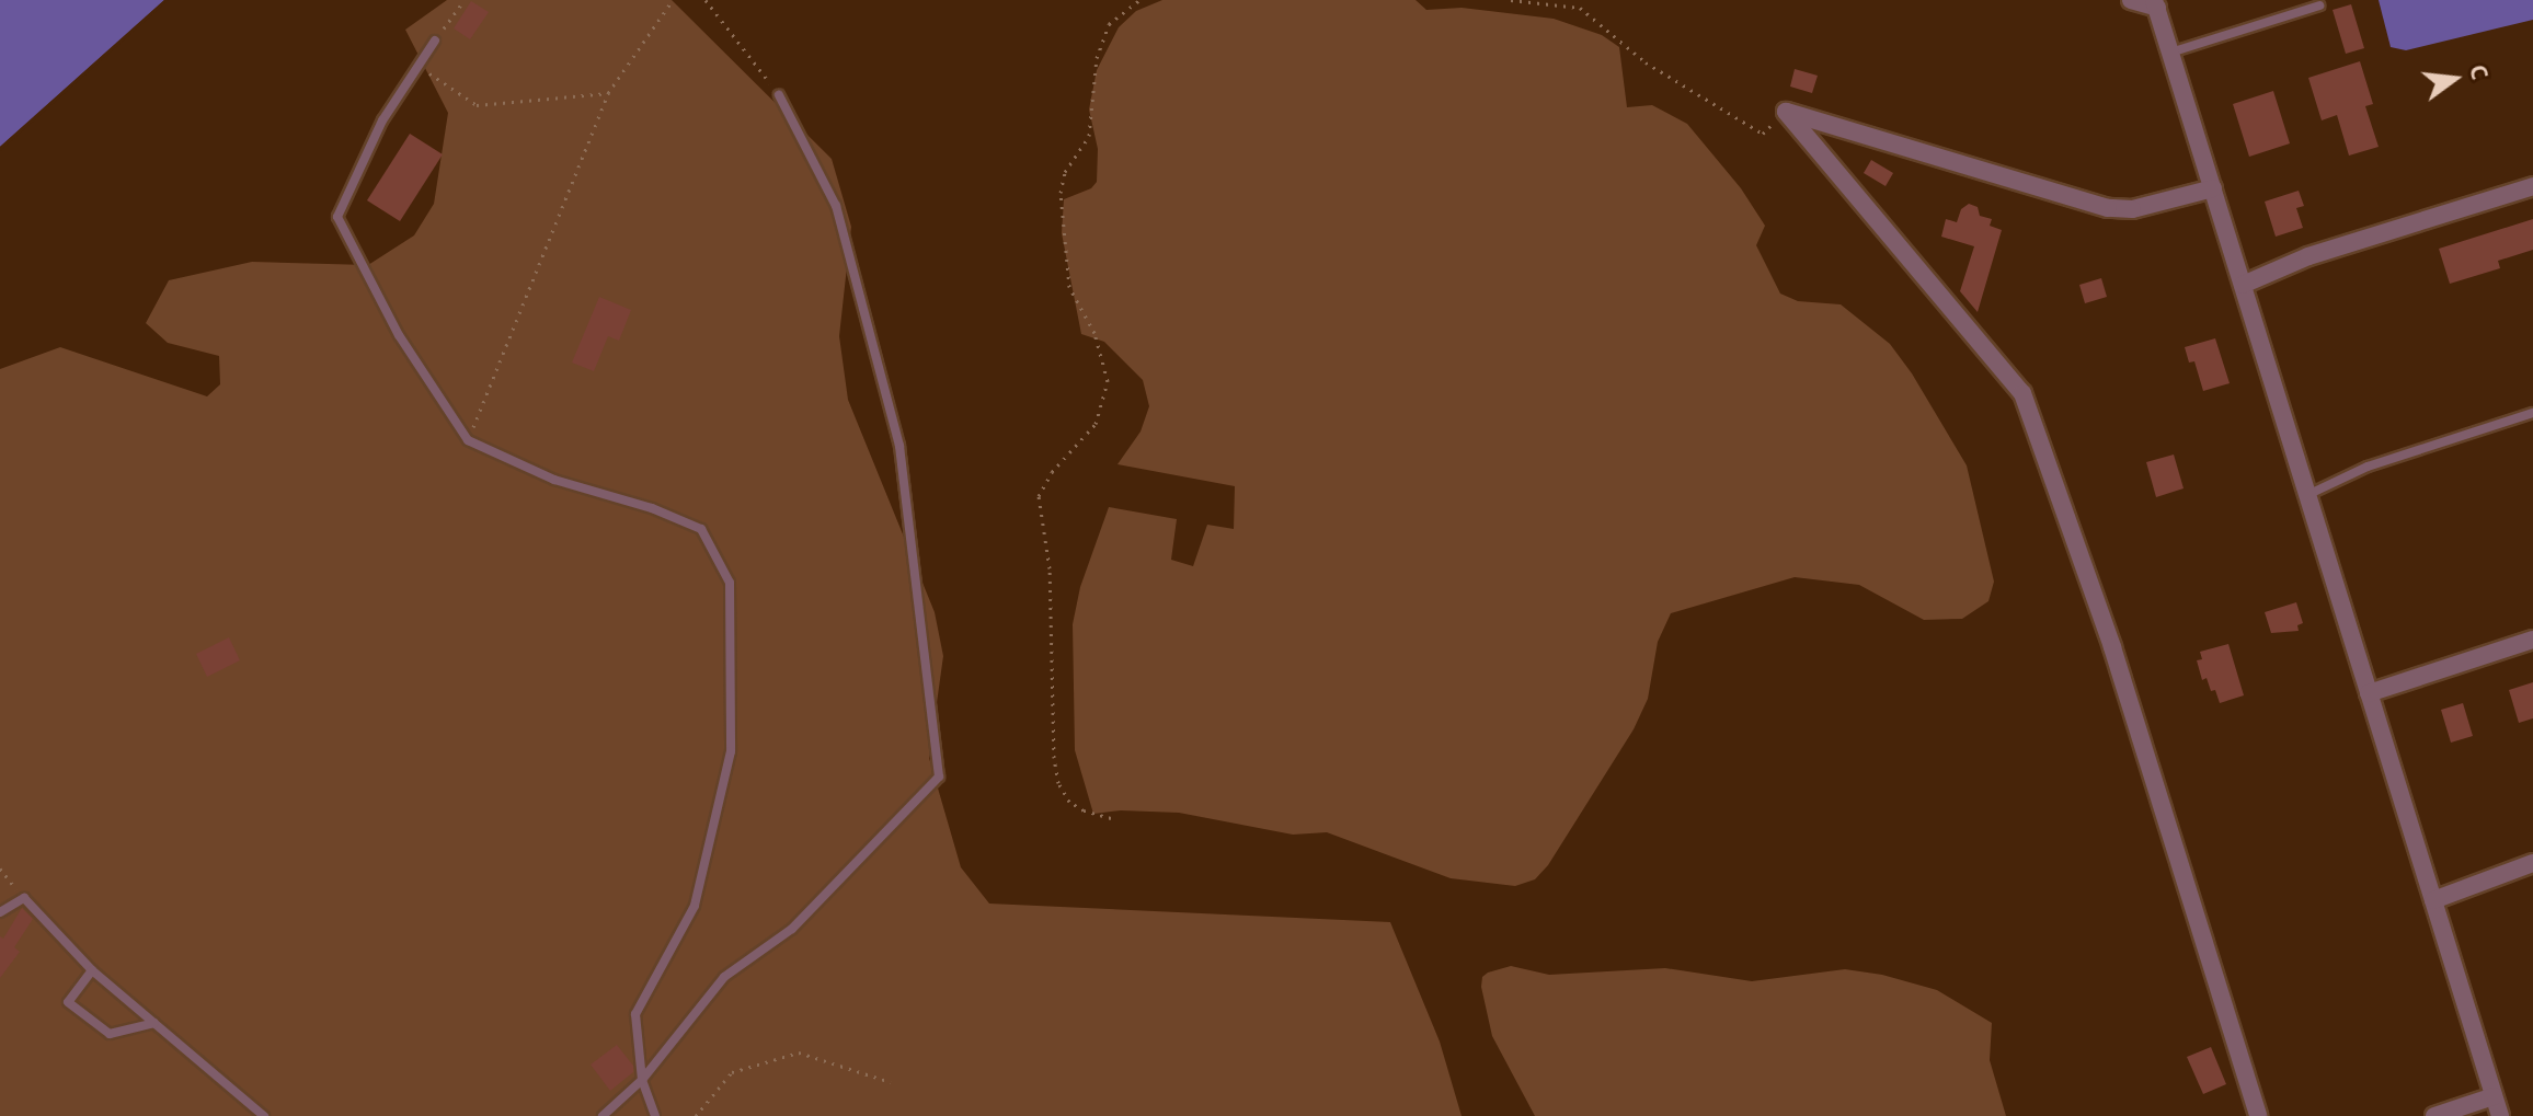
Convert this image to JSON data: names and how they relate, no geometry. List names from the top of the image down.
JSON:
{
  "north": "right"
}
